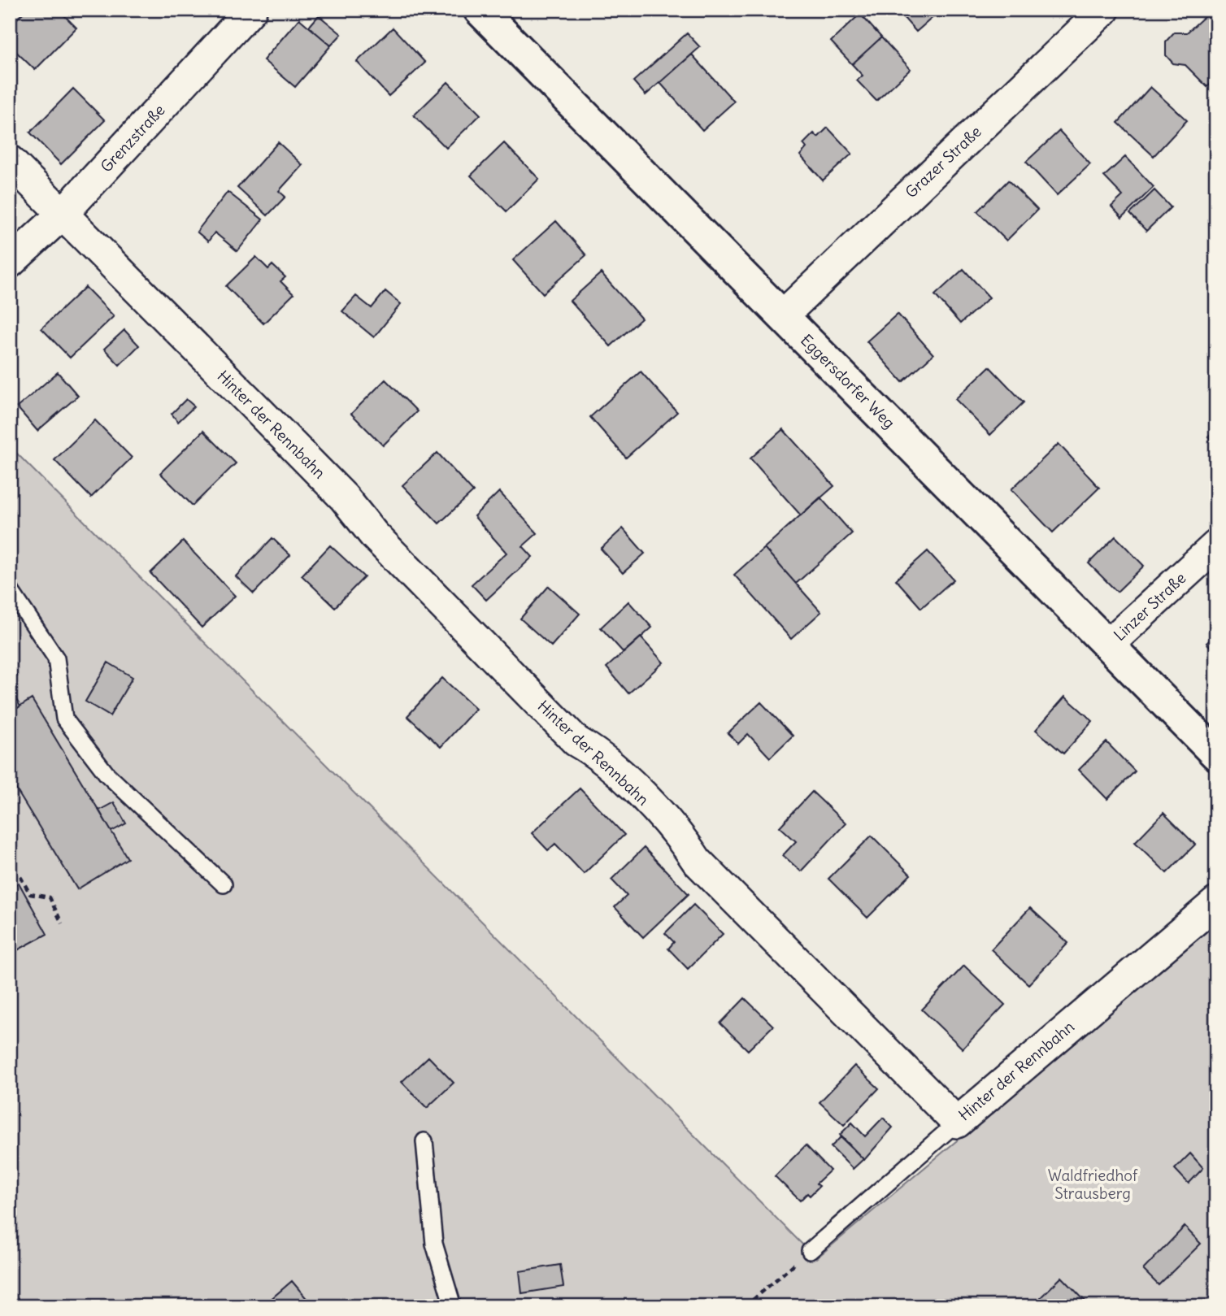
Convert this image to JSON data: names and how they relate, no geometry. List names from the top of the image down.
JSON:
{
  "streets": {
    "main road": ["Eggersdorfer Weg"],
    "street": [
      "Grenzstraße",
      "Grazer Straße",
      "Hinter der Rennbahn",
      "Linzer Straße"
    ]
  },
  "crossings": [
    ["Grenzstraße", "Hinter der Rennbahn"],
    ["Grazer Straße", "Eggersdorfer Weg"],
    ["Eggersdorfer Weg", "Linzer Straße"]
  ],
  "parks": ["Waldfriedhof Strausberg"]
}
